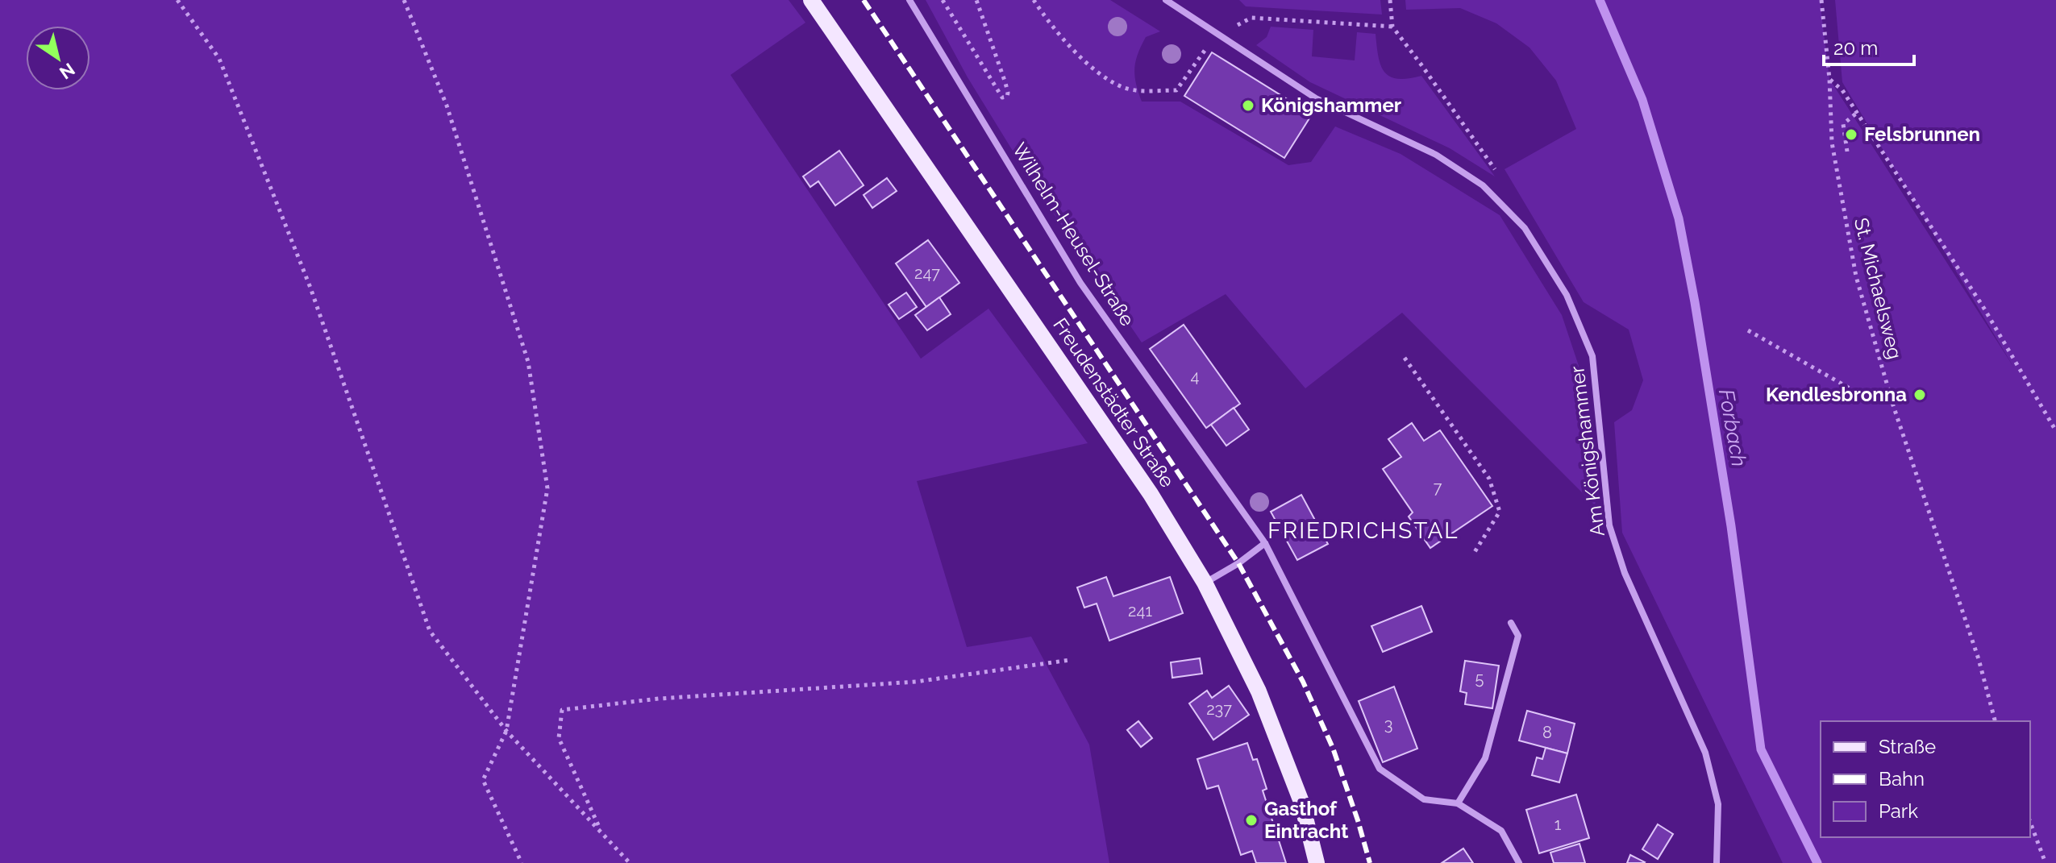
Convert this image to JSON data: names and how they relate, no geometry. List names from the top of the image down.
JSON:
{
  "streets": {
    "main road": ["Freudenstädter Straße"],
    "street": ["Wilhelm-Heusel-Straße", "Am Königshammer"],
    "path": ["St. Michaelsweg"]
  },
  "districts": ["FRIEDRICHSTAL"],
  "water": ["Forbach"],
  "places": [
    "Königshammer",
    "Felsbrunnen",
    "Kendlesbronna",
    "Gasthof Eintracht"
  ],
  "house_numbers": [
    "247",
    "4",
    "7",
    "241",
    "5",
    "237",
    "3",
    "8",
    "1"
  ],
  "legend": ["Straße", "Bahn", "Park"],
  "scale_bar": "20 m",
  "north": "bottom right"
}
